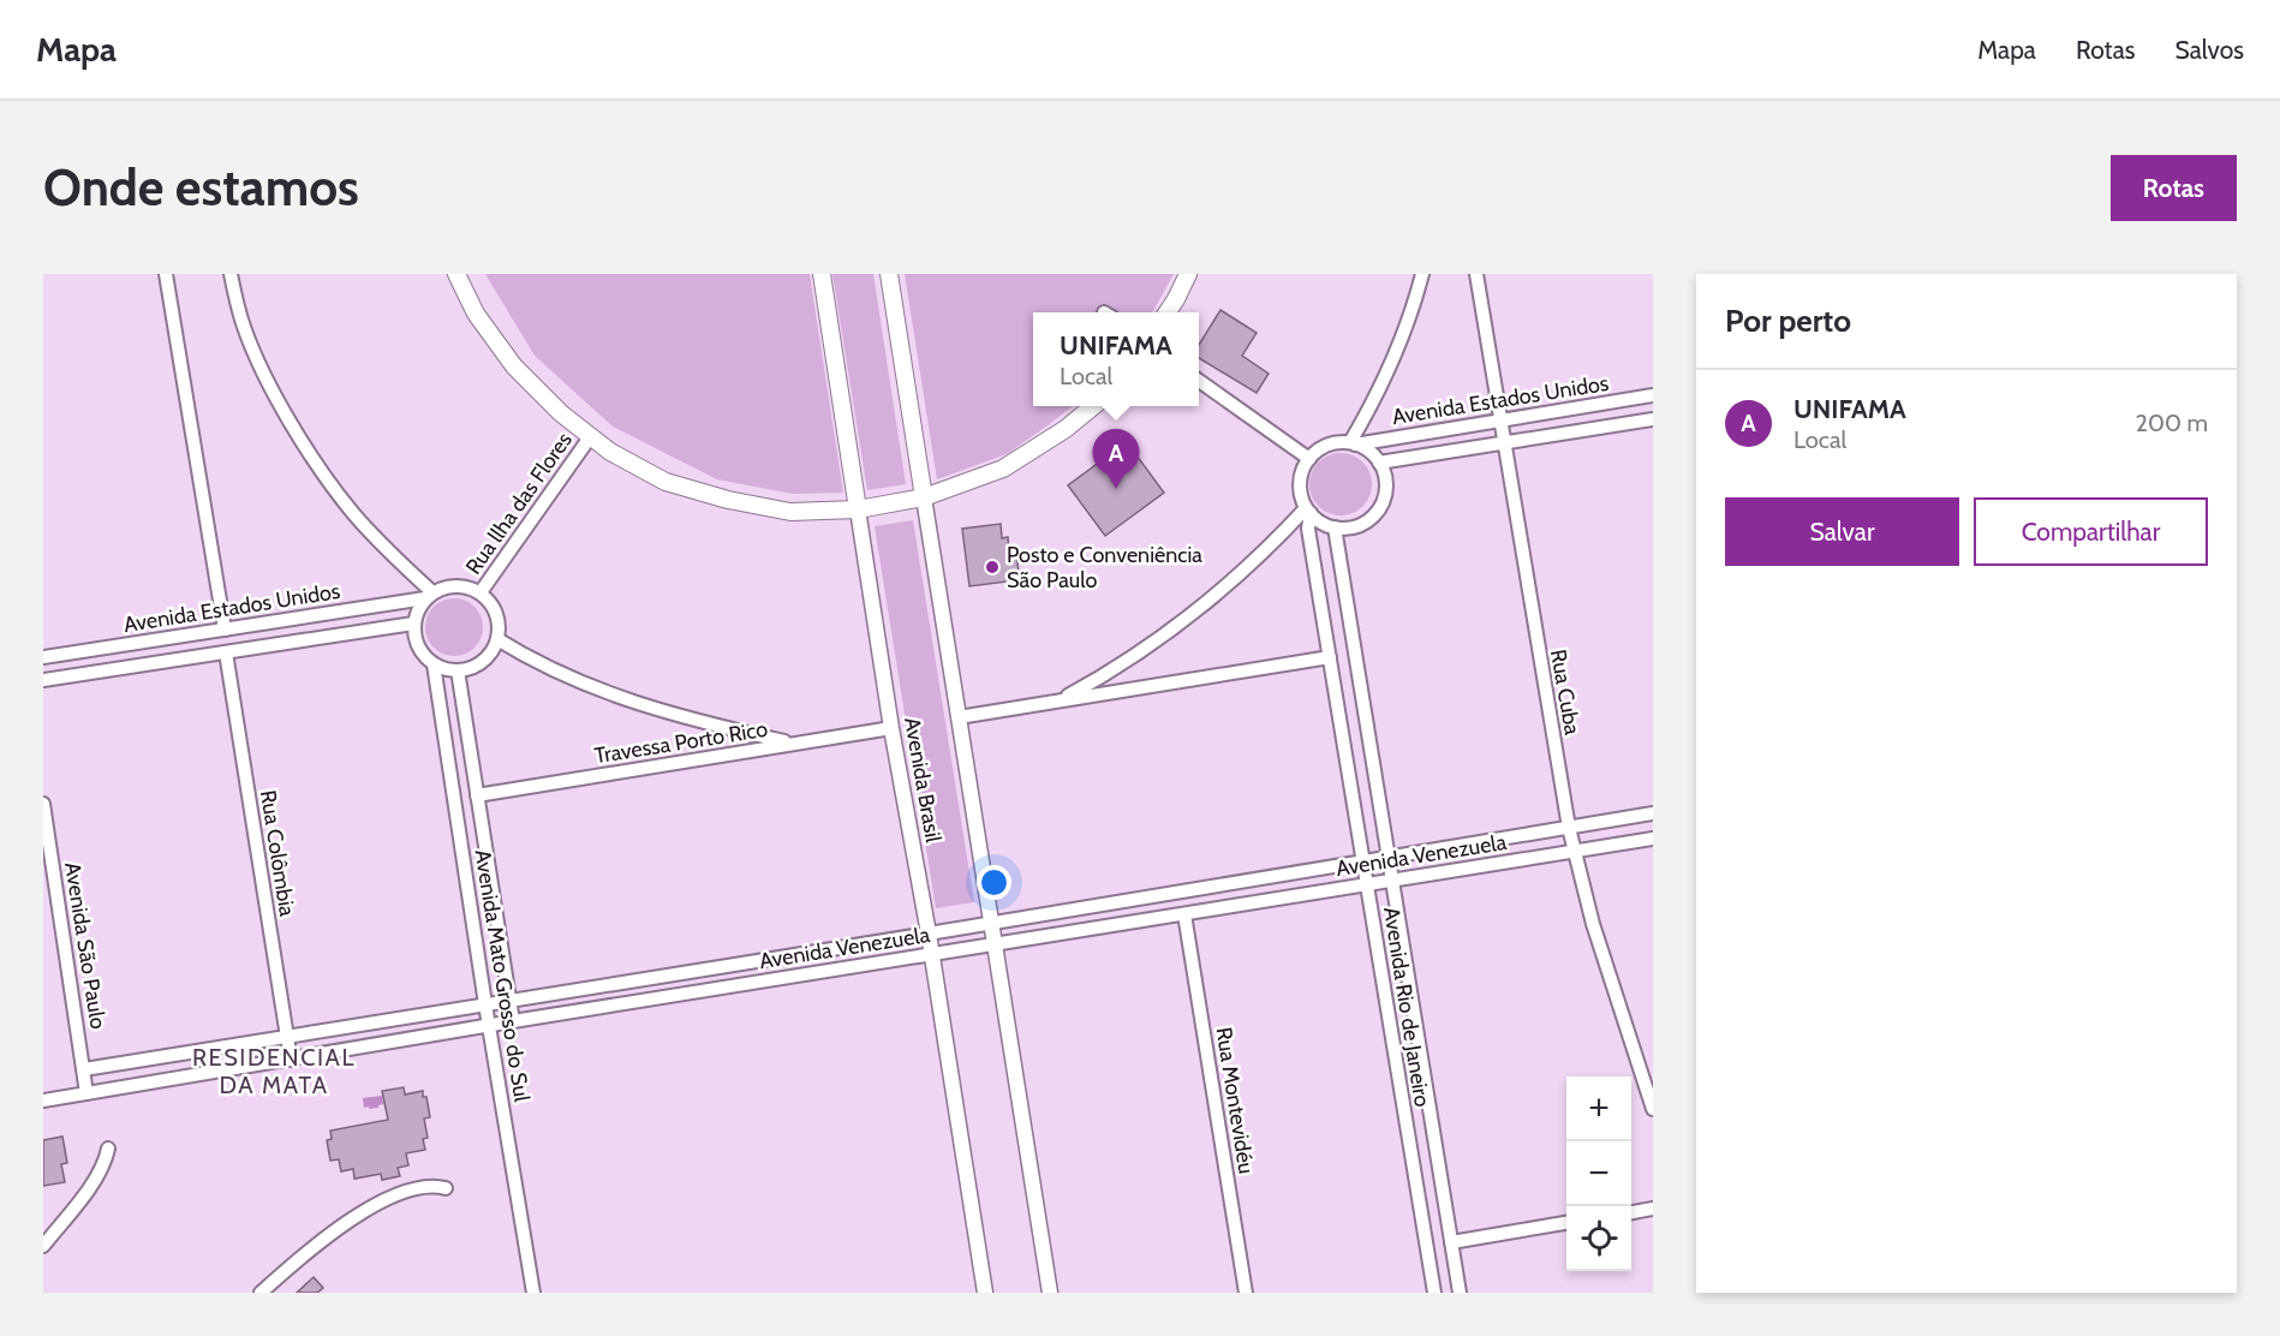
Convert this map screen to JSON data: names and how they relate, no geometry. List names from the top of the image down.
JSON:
{
  "streets": {
    "main road": ["Avenida Brasil"],
    "street": [
      "Avenida Estados Unidos",
      "Rua llha das Flores",
      "Rua Cuba",
      "Travessa Porto Rico",
      "Rua Colômbia",
      "Avenida Venezuela",
      "Avenida São Paulo",
      "Avenida Mato Grosso do Sul",
      "Avenida Rio de Janeiro",
      "Rua Montevidéu"
    ]
  },
  "crossings": [
    ["Avenida Estados Unidos", "Rua llha das Flores"],
    ["Avenida Estados Unidos", "Rua Cuba"],
    ["Avenida Estados Unidos", "Rua Colômbia"],
    ["Avenida Estados Unidos", "Avenida Mato Grosso do Sul"],
    ["Avenida Estados Unidos", "Avenida Rio de Janeiro"],
    ["Rua llha das Flores", "Avenida Mato Grosso do Sul"],
    ["Rua Cuba", "Avenida Venezuela"],
    ["Travessa Porto Rico", "Avenida Brasil"],
    ["Travessa Porto Rico", "Avenida Mato Grosso do Sul"],
    ["Avenida Brasil", "Avenida Venezuela"],
    ["Rua Colômbia", "Avenida Venezuela"],
    ["Avenida Venezuela", "Avenida São Paulo"],
    ["Avenida Venezuela", "Avenida Mato Grosso do Sul"],
    ["Avenida Venezuela", "Avenida Rio de Janeiro"],
    ["Avenida Venezuela", "Rua Montevidéu"]
  ],
  "districts": ["RESIDENCIAL DA MATA"],
  "places": ["Posto e Conveniência São Paulo"],
  "page": {
    "header": "Mapa",
    "nav": ["Mapa", "Rotas", "Salvos"],
    "buttons": [
      "Rotas",
      ["Salvar", "Compartilhar"]
    ],
    "title": "Onde estamos",
    "heading": "Por perto",
    "popup": ["UNIFAMA", "Local"],
    "list": [
      {
        "mark": "A",
        "name": "UNIFAMA",
        "note": "Local",
        "value": "200 m"
      }
    ],
    "pins": "A",
    "map_buttons": ["+", "−"]
  }
}
